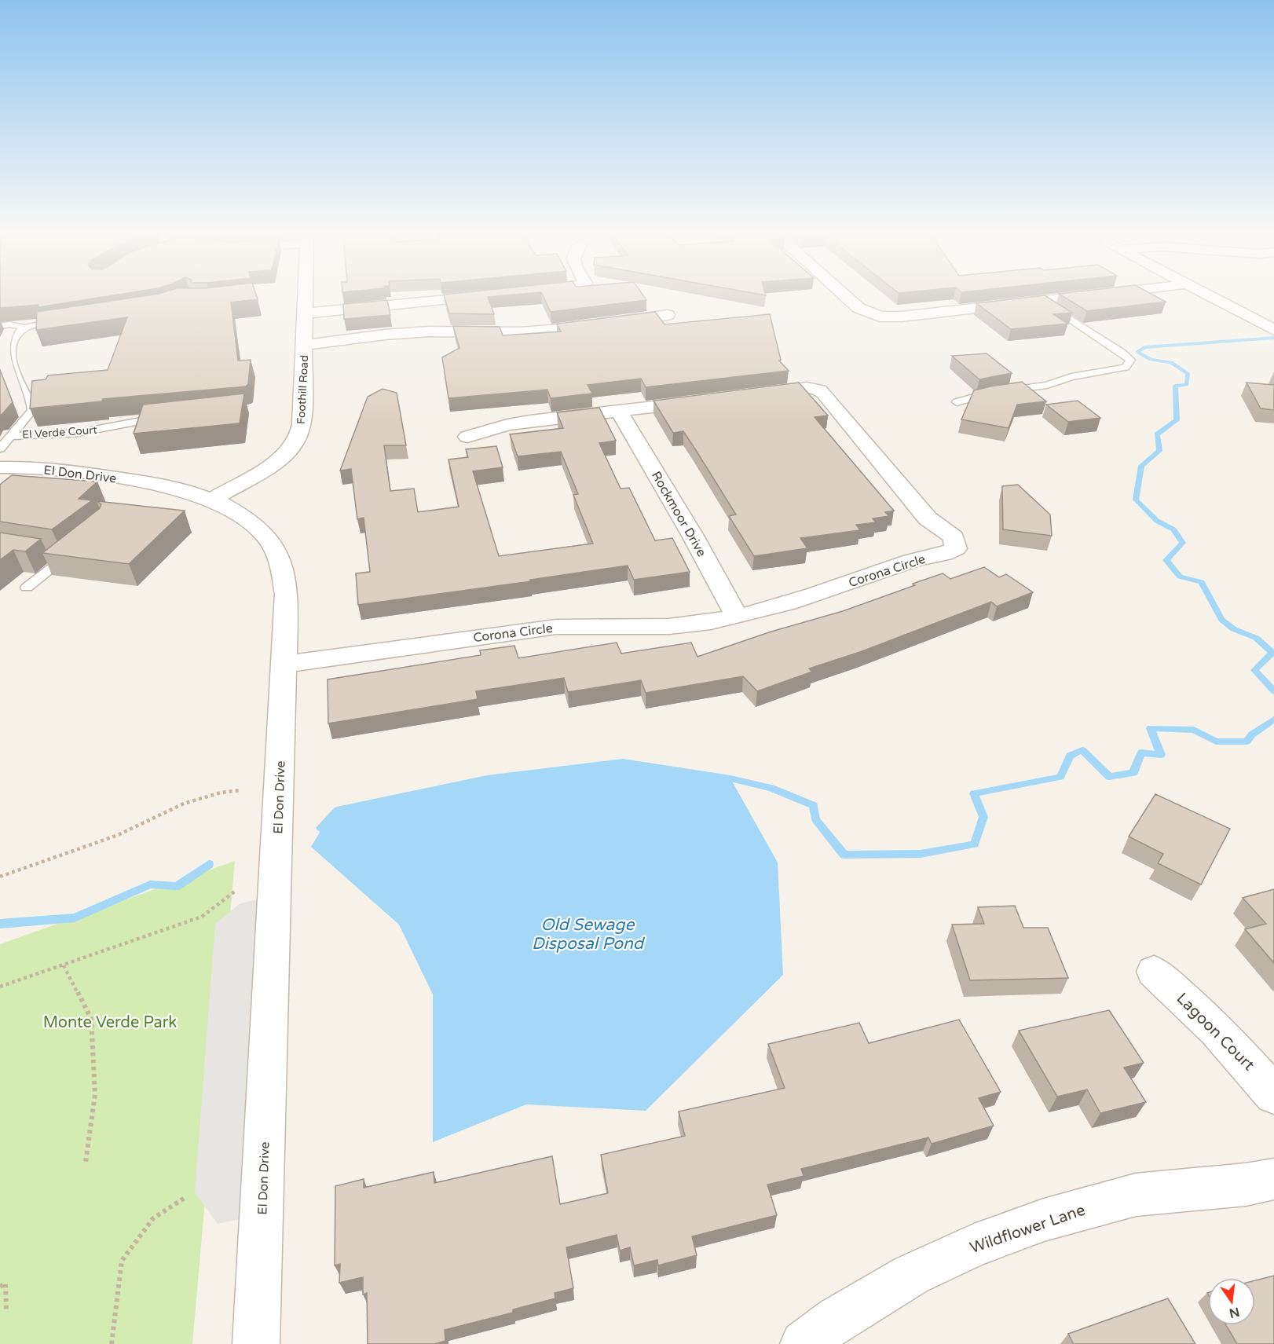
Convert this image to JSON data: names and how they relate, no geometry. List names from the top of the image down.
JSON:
{
  "streets": {
    "street": [
      "Foothill Road",
      "El Don Drive",
      "Rockmoor Drive",
      "Corona Circle",
      "Lagoon Court",
      "Wildflower Lane"
    ],
    "lane": ["El Verde Court"]
  },
  "crossings": [
    ["Foothill Road", "El Don Drive"],
    ["El Don Drive", "Corona Circle"],
    ["Rockmoor Drive", "Corona Circle"]
  ],
  "water": ["Old Sewage Disposal Pond"],
  "parks": ["Monte Verde Park"],
  "north": "bottom"
}
